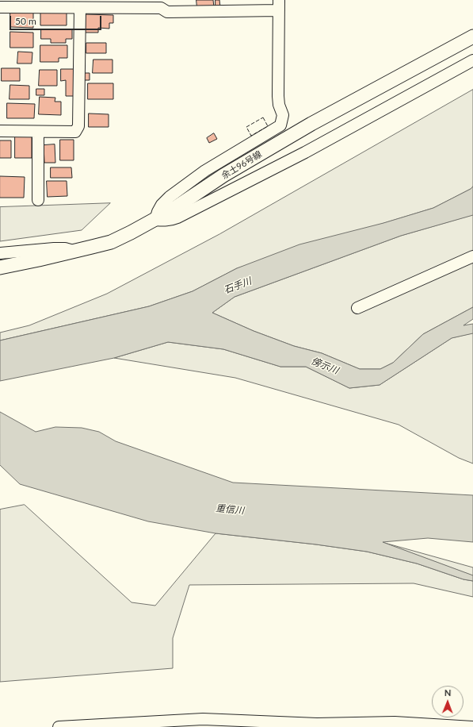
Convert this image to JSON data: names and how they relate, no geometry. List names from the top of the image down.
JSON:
{
  "streets": {
    "street": ["余土96号線"]
  },
  "water": ["石手川", "傍示川", "重信川"],
  "scale_bar": "50 m",
  "north": "top"
}
